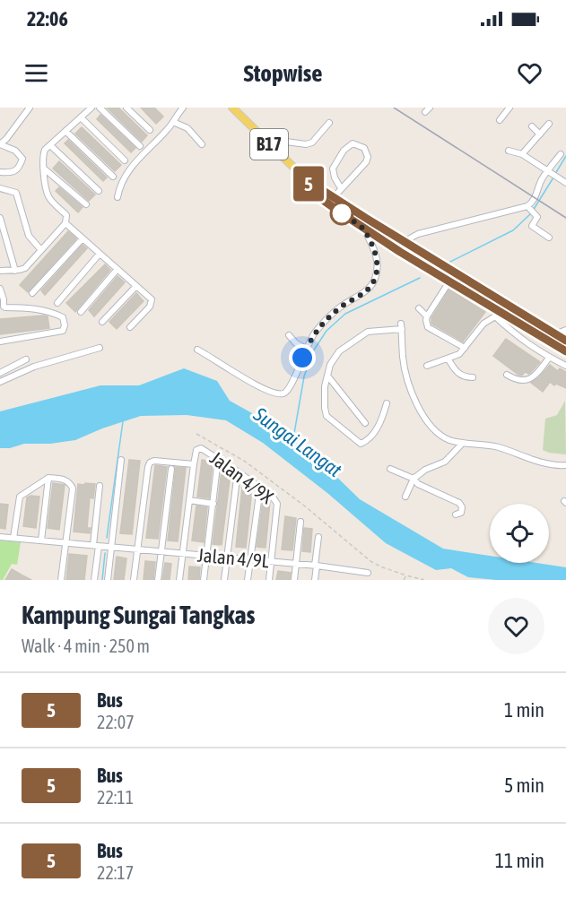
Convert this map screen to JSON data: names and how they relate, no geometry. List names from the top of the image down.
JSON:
{
  "streets": {
    "main road": ["B17"],
    "street": ["Jalan 4/9X", "Jalan 4/9L"]
  },
  "crossings": [
    ["Jalan 4/9X", "Jalan 4/9L"]
  ],
  "water": ["Sungai Langat"],
  "lines": ["bus line 5"],
  "page": {
    "status": "22:06",
    "header": "Stopwise",
    "on_map": "5",
    "heading": ["Kampung Sungai Tangkas", "Walk · 4 min · 250 m"],
    "list": [
      {
        "mark": "5",
        "name": "Bus",
        "note": "22:07",
        "value": "1 min"
      },
      {
        "mark": "5",
        "name": "Bus",
        "note": "22:11",
        "value": "5 min"
      },
      {
        "mark": "5",
        "name": "Bus",
        "note": "22:17",
        "value": "11 min"
      }
    ]
  }
}
